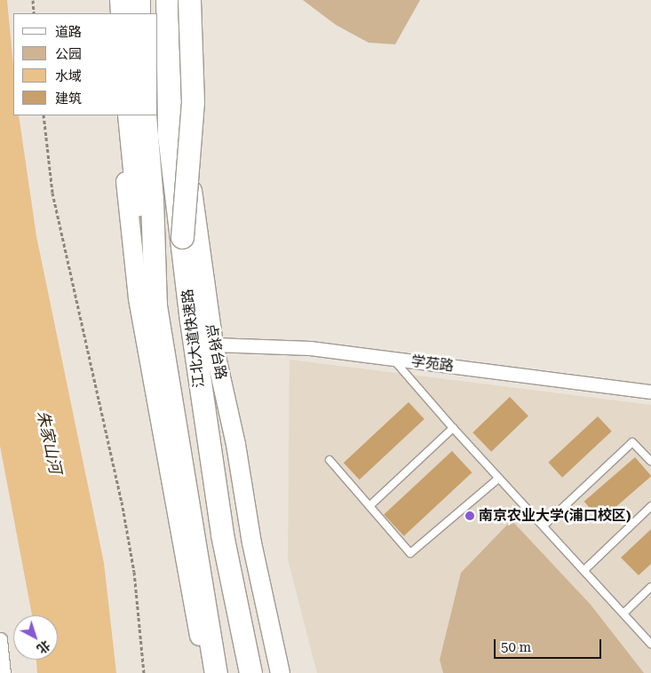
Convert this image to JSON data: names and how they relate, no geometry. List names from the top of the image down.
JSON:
{
  "streets": {
    "highway": ["江北大道快速路"],
    "main road": ["点将台路"],
    "street": ["学苑路"]
  },
  "crossings": [
    ["点将台路", "学苑路"]
  ],
  "water": ["朱家山河"],
  "places": ["南京农业大学(浦口校区)"],
  "legend": [
    "道路",
    "公园",
    "水域",
    "建筑"
  ],
  "scale_bar": "50 m",
  "north": "bottom right"
}
